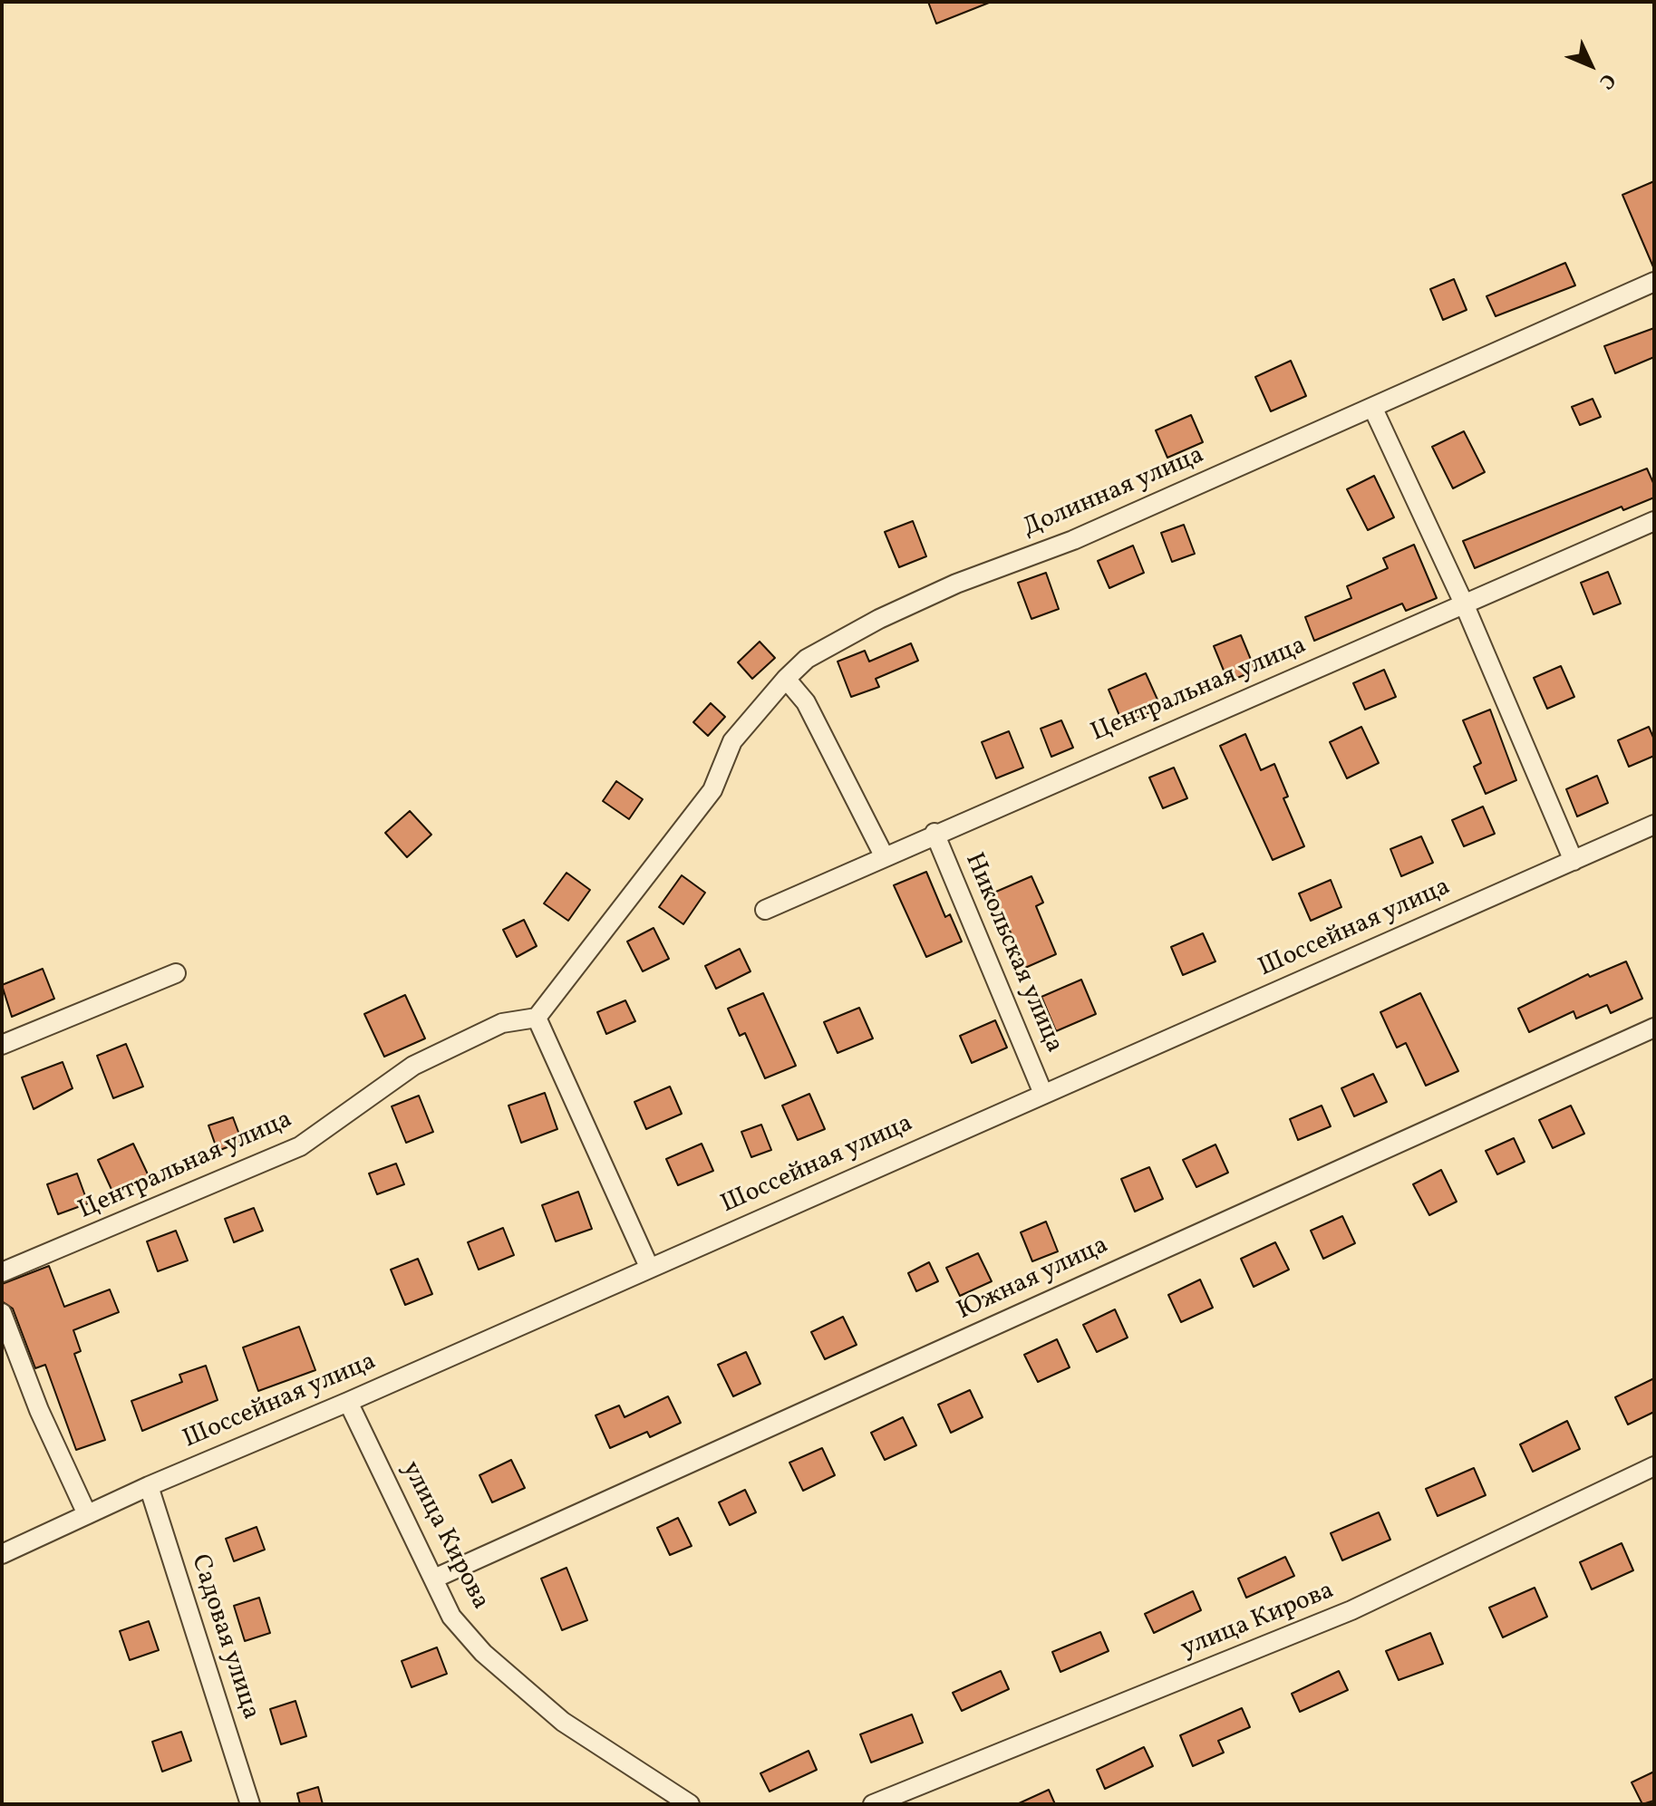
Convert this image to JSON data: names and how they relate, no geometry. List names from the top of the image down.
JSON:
{
  "streets": {
    "street": [
      "Долинная улица",
      "Центральная улица",
      "Шоссейная улица",
      "Никольская улица",
      "Южная улица",
      "улица Кирова",
      "Садовая улица"
    ]
  },
  "crossings": [
    ["Долинная улица", "Центральная улица"],
    ["Центральная улица", "Никольская улица"],
    ["Шоссейная улица", "Никольская улица"],
    ["Шоссейная улица", "улица Кирова"],
    ["Шоссейная улица", "Садовая улица"],
    ["Южная улица", "улица Кирова"]
  ],
  "north": "bottom right"
}
